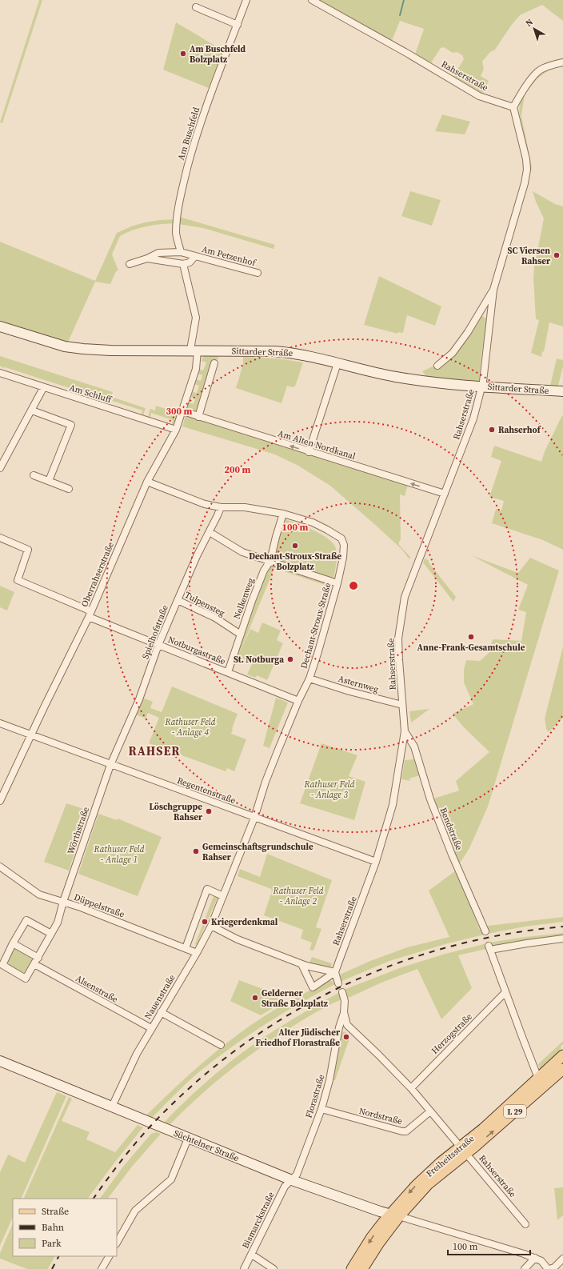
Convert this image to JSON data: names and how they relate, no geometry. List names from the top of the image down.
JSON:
{
  "streets": {
    "main road": ["L 29", "Freiheitsstraße"],
    "street": [
      "Rahserstraße",
      "Am Buschfeld",
      "Am Petzenhof",
      "Sittarder Straße",
      "Am Schluff",
      "Am Alten Nordkanal",
      "Oberrahserstraße",
      "Nelkenweg",
      "Tulpensteg",
      "Dechant-Stroux-Straße",
      "Spielhofstraße",
      "Notburgastraße",
      "Asternweg",
      "Regentenstraße",
      "Bendstraße",
      "Wörthstraße",
      "Düppelstraße",
      "Alsenstraße",
      "Nauenstraße",
      "Herzogstraße",
      "Florastraße",
      "Nordstraße",
      "Süchtelner Straße",
      "Bismarckstraße"
    ]
  },
  "crossings": [
    ["Rahserstraße", "Sittarder Straße"],
    ["Rahserstraße", "Am Alten Nordkanal"],
    ["Rahserstraße", "Asternweg"],
    ["Rahserstraße", "Regentenstraße"],
    ["Rahserstraße", "Bendstraße"],
    ["Rahserstraße", "Herzogstraße"],
    ["Rahserstraße", "Florastraße"],
    ["Rahserstraße", "Nordstraße"],
    ["Rahserstraße", "Freiheitsstraße"],
    ["Am Buschfeld", "Am Petzenhof"],
    ["Sittarder Straße", "Oberrahserstraße"],
    ["Am Schluff", "Oberrahserstraße"],
    ["Am Alten Nordkanal", "Oberrahserstraße"],
    ["Oberrahserstraße", "Dechant-Stroux-Straße"],
    ["Oberrahserstraße", "Notburgastraße"],
    ["Oberrahserstraße", "Regentenstraße"],
    ["Nelkenweg", "Tulpensteg"],
    ["Nelkenweg", "Dechant-Stroux-Straße"],
    ["Nelkenweg", "Notburgastraße"],
    ["Tulpensteg", "Spielhofstraße"],
    ["Dechant-Stroux-Straße", "Spielhofstraße"],
    ["Dechant-Stroux-Straße", "Notburgastraße"],
    ["Dechant-Stroux-Straße", "Asternweg"],
    ["Dechant-Stroux-Straße", "Regentenstraße"],
    ["Dechant-Stroux-Straße", "Nauenstraße"],
    ["Spielhofstraße", "Notburgastraße"],
    ["Spielhofstraße", "Regentenstraße"],
    ["Spielhofstraße", "Wörthstraße"],
    ["Regentenstraße", "Wörthstraße"],
    ["Regentenstraße", "Nauenstraße"],
    ["Wörthstraße", "Düppelstraße"],
    ["Düppelstraße", "Nauenstraße"],
    ["Alsenstraße", "Nauenstraße"],
    ["Nauenstraße", "Süchtelner Straße"],
    ["Florastraße", "Nordstraße"],
    ["Florastraße", "Süchtelner Straße"],
    ["Florastraße", "Bismarckstraße"],
    ["Süchtelner Straße", "Freiheitsstraße"],
    ["Süchtelner Straße", "Bismarckstraße"]
  ],
  "one_way": ["Am Alten Nordkanal"],
  "districts": ["RAHSER"],
  "parks": [
    "Rathuser Feld - Anlage 4",
    "Rathuser Feld - Anlage 3",
    "Rathuser Feld - Anlage 1",
    "Rathuser Feld - Anlage 2"
  ],
  "places": [
    "Am Buschfeld Bolzplatz",
    "SC Viersen Rahser",
    "Rahserhof",
    "Dechant-Stroux-Straße Bolzplatz",
    "Anne-Frank-Gesamtschule",
    "St. Notburga",
    "Löschgruppe Rahser",
    "Gemeinschaftsgrundschule Rahser",
    "Kriegerdenkmal",
    "Gelderner Straße Bolzplatz",
    "Alter Jüdischer Friedhof Florastraße"
  ],
  "legend": ["Straße", "Bahn", "Park"],
  "scale_bar": "100 m",
  "north": "top left",
  "rings": ["300 m", "200 m", "100 m"]
}
